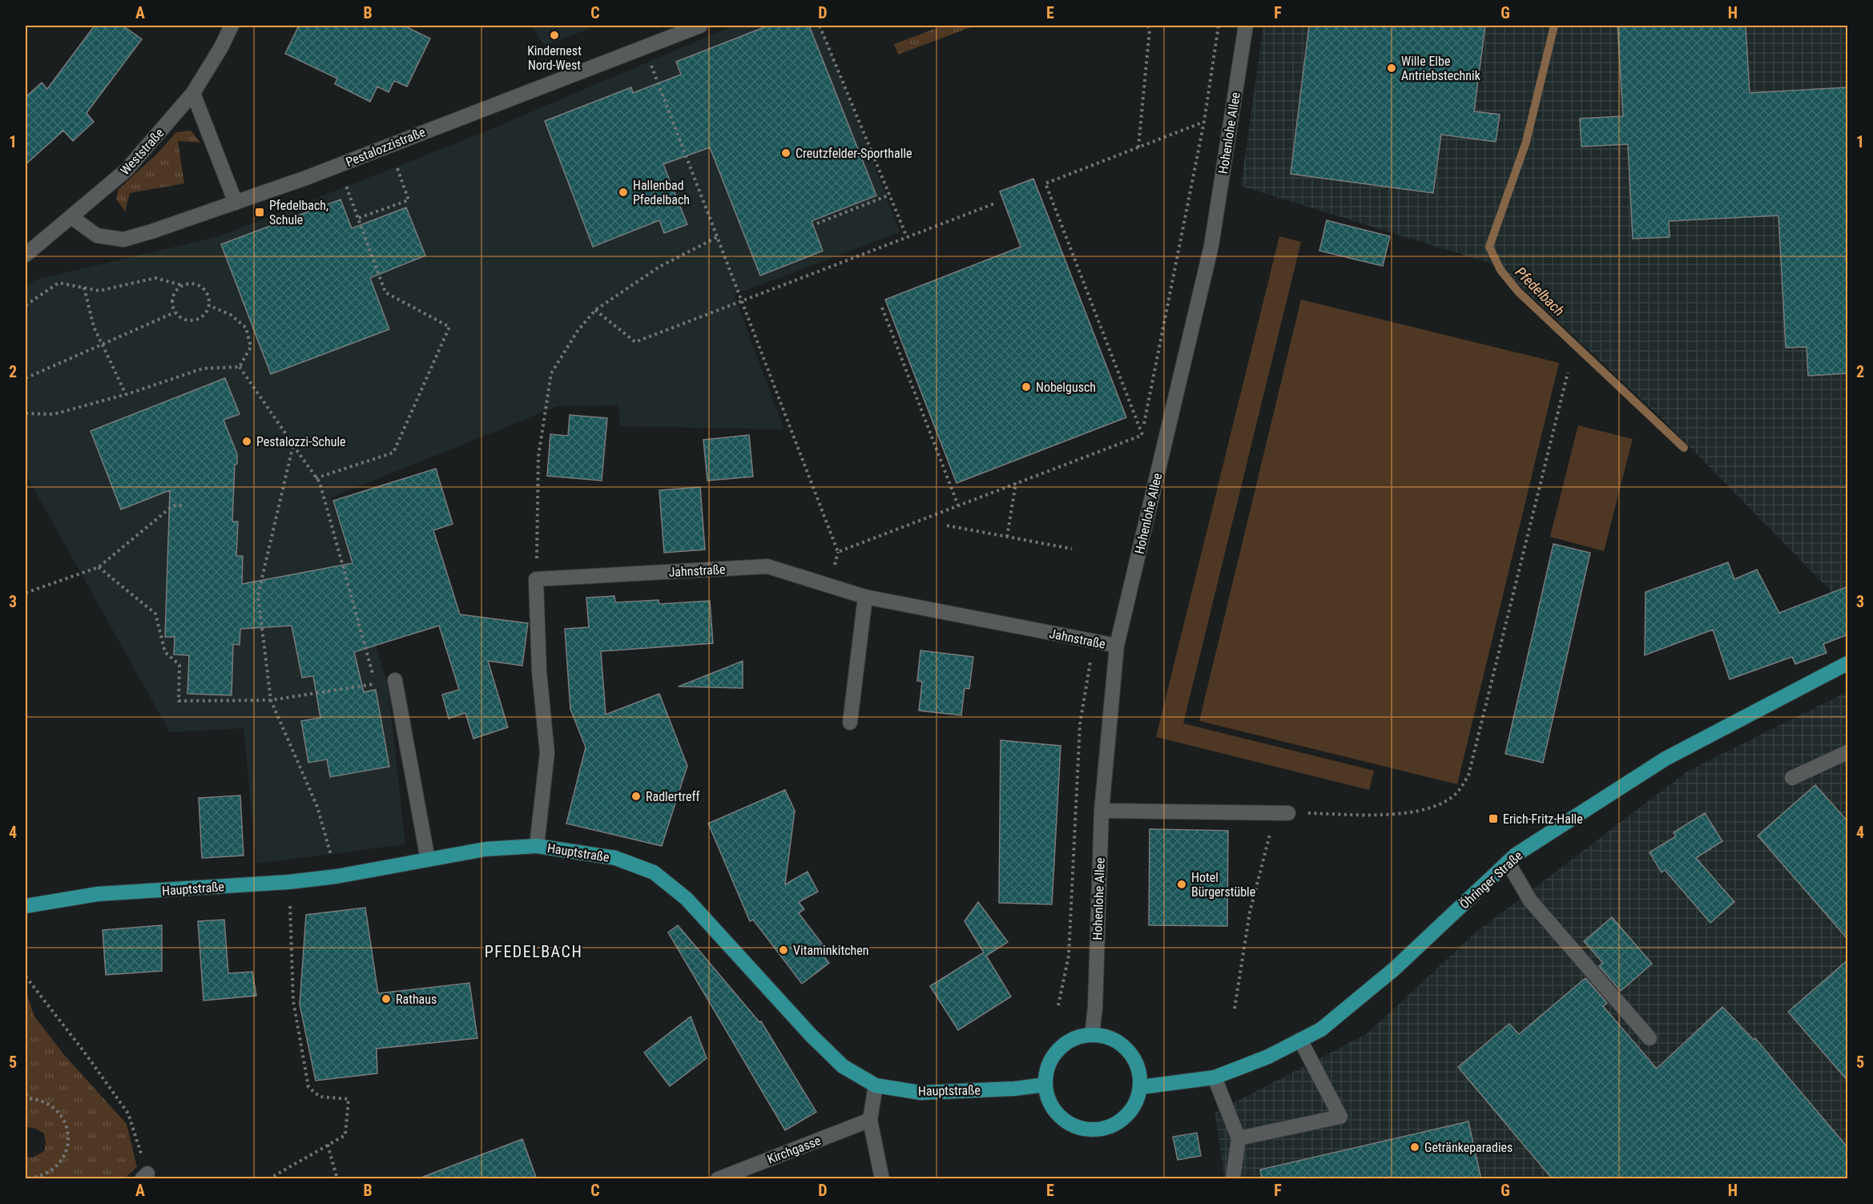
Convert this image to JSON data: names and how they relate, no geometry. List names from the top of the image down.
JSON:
{
  "streets": {
    "main road": ["Hauptstraße", "Öhringer Straße"],
    "street": [
      "Hohenlohe Allee",
      "Pestalozzistraße",
      "Weststraße",
      "Jahnstraße",
      "Kirchgasse"
    ]
  },
  "crossings": [
    ["Hohenlohe Allee", "Jahnstraße"],
    ["Hohenlohe Allee", "Hauptstraße"],
    ["Hohenlohe Allee", "Öhringer Straße"],
    ["Pestalozzistraße", "Weststraße"],
    ["Hauptstraße", "Öhringer Straße"]
  ],
  "districts": ["PFEDELBACH"],
  "water": ["Pfedelbach"],
  "places": {
    "other": [
      "Kindernest Nord-West",
      "Wille Elbe Antriebstechnik",
      "Creutzfelder-Sporthalle",
      "Hallenbad Pfedelbach",
      "Nobelgusch",
      "Pestalozzi-Schule",
      "Radlertreff",
      "Hotel Bürgerstüble",
      "Vitaminkitchen",
      "Rathaus",
      "Getränkeparadies"
    ],
    "transit": ["Pfedelbach, Schule", "Erich-Fritz-Halle"]
  },
  "grid": {
    "columns": [
      "A",
      "B",
      "C",
      "D",
      "E",
      "F",
      "G",
      "H"
    ],
    "rows": [
      "1",
      "2",
      "3",
      "4",
      "5"
    ]
  }
}
